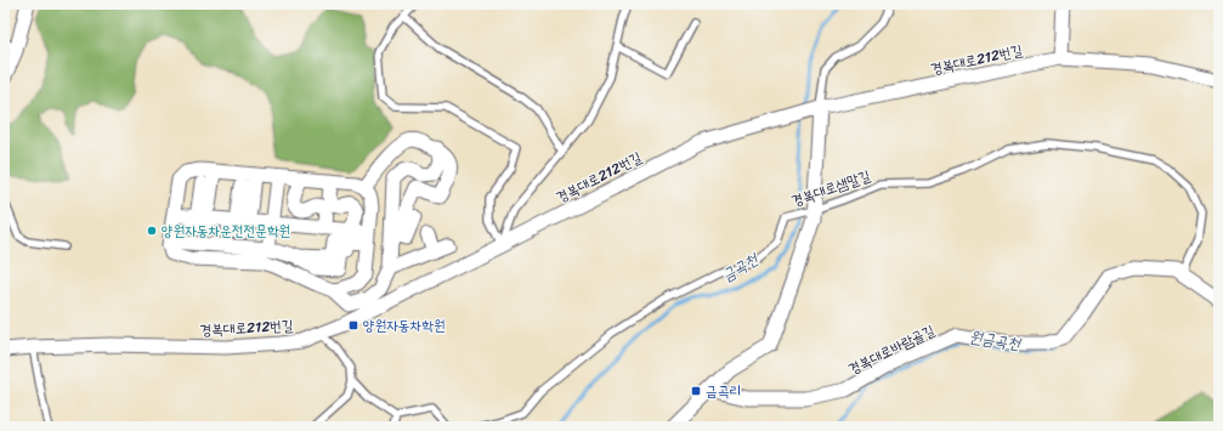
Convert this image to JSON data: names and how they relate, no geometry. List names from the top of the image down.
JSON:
{
  "streets": {
    "street": ["경복대로212번길", "경복대로바람골길"],
    "lane": ["경복대로샘말길"]
  },
  "crossings": [
    ["경복대로샘말길", "경복대로바람골길"]
  ],
  "water": ["금곡천", "원금곡천"],
  "places": {
    "other": ["양원자동차운전전문학원"],
    "transit": ["양원자동차학원", "금곡리"]
  }
}
